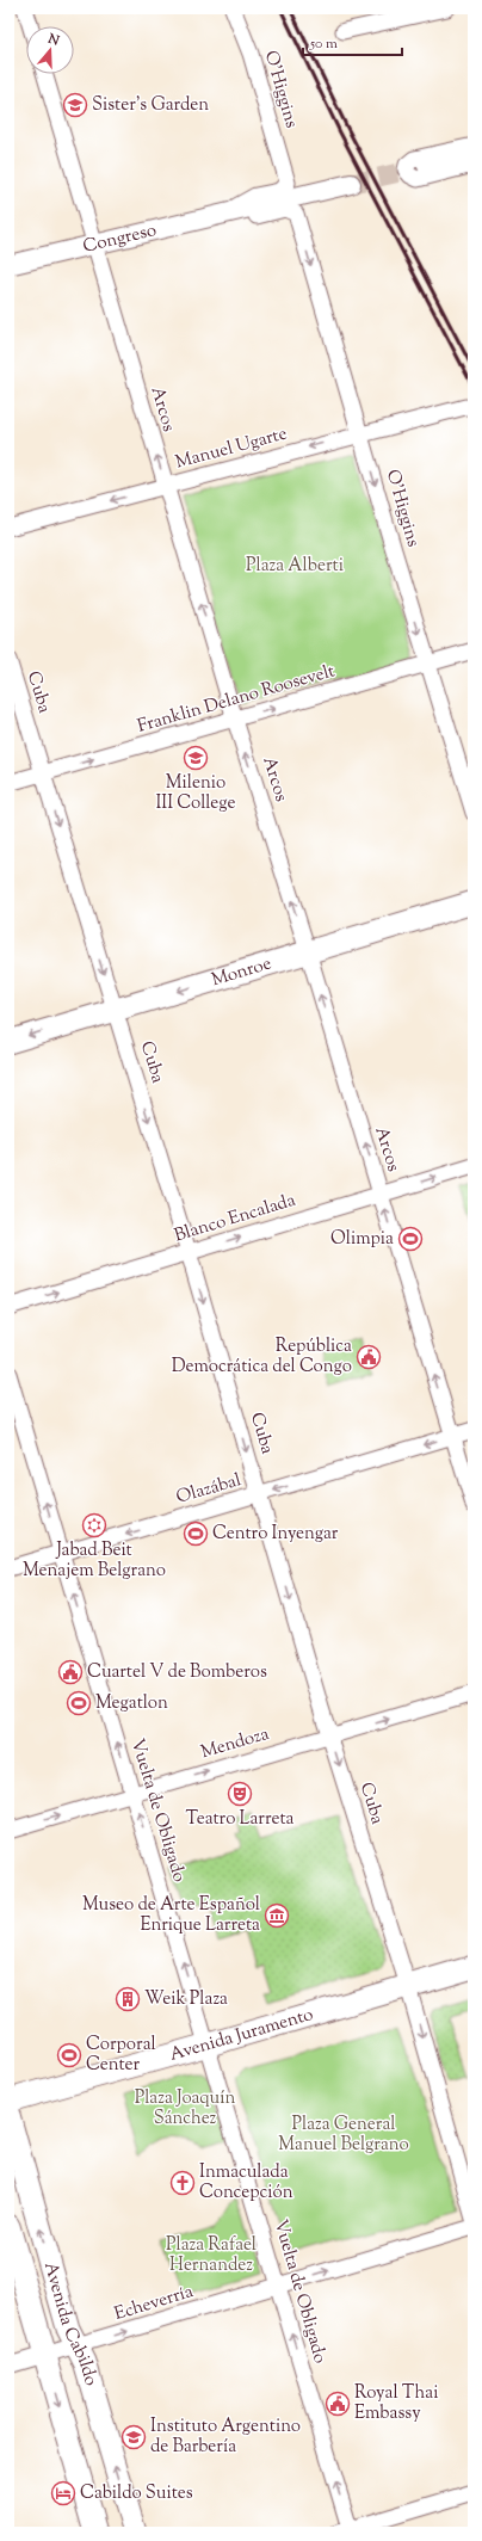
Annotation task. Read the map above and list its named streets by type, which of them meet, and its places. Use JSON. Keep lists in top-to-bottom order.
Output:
{
  "streets": {
    "main road": ["Monroe", "Avenida Juramento", "Avenida Cabildo"],
    "street": [
      "O'Higgins",
      "Congreso",
      "Arcos",
      "Manuel Ugarte",
      "Cuba",
      "Franklin Delano Roosevelt",
      "Blanco Encalada",
      "Olazábal",
      "Mendoza",
      "Vuelta de Obligado",
      "Echeverría"
    ]
  },
  "crossings": [
    ["O'Higgins", "Congreso"],
    ["O'Higgins", "Manuel Ugarte"],
    ["O'Higgins", "Franklin Delano Roosevelt"],
    ["Congreso", "Arcos"],
    ["Arcos", "Manuel Ugarte"],
    ["Arcos", "Franklin Delano Roosevelt"],
    ["Arcos", "Monroe"],
    ["Arcos", "Blanco Encalada"],
    ["Arcos", "Olazábal"],
    ["Cuba", "Franklin Delano Roosevelt"],
    ["Cuba", "Monroe"],
    ["Cuba", "Blanco Encalada"],
    ["Cuba", "Olazábal"],
    ["Cuba", "Mendoza"],
    ["Cuba", "Avenida Juramento"],
    ["Olazábal", "Vuelta de Obligado"],
    ["Mendoza", "Vuelta de Obligado"],
    ["Vuelta de Obligado", "Avenida Juramento"],
    ["Vuelta de Obligado", "Echeverría"],
    ["Echeverría", "Avenida Cabildo"]
  ],
  "one_way": [
    "O'Higgins",
    "Arcos",
    "Manuel Ugarte",
    "Cuba",
    "Franklin Delano Roosevelt",
    "Monroe",
    "Blanco Encalada",
    "Olazábal",
    "Mendoza",
    "Vuelta de Obligado",
    "Echeverría"
  ],
  "parks": [
    "Plaza Alberti",
    "Plaza Joaquín Sánchez",
    "Plaza General Manuel Belgrano",
    "Plaza Rafael Hernandez"
  ],
  "places": {
    "school or university": ["Sister's Garden", "Milenio III College", "Instituto Argentino de Barbería"],
    "sports": [
      "Olimpia",
      "Centro Inyengar",
      "Megatlon",
      "Corporal Center"
    ],
    "public building": ["República Democrática del Congo", "Cuartel V de Bomberos", "Royal Thai Embassy"],
    "synagogue": ["Jabad Beit Menajem Belgrano"],
    "theatre": ["Teatro Larreta"],
    "museum": ["Museo de Arte Español Enrique Larreta"],
    "building": ["Weik Plaza"],
    "church": ["Inmaculada Concepción"],
    "hotel": ["Cabildo Suites"]
  },
  "scale_bar": "50 m",
  "north": "top"
}
